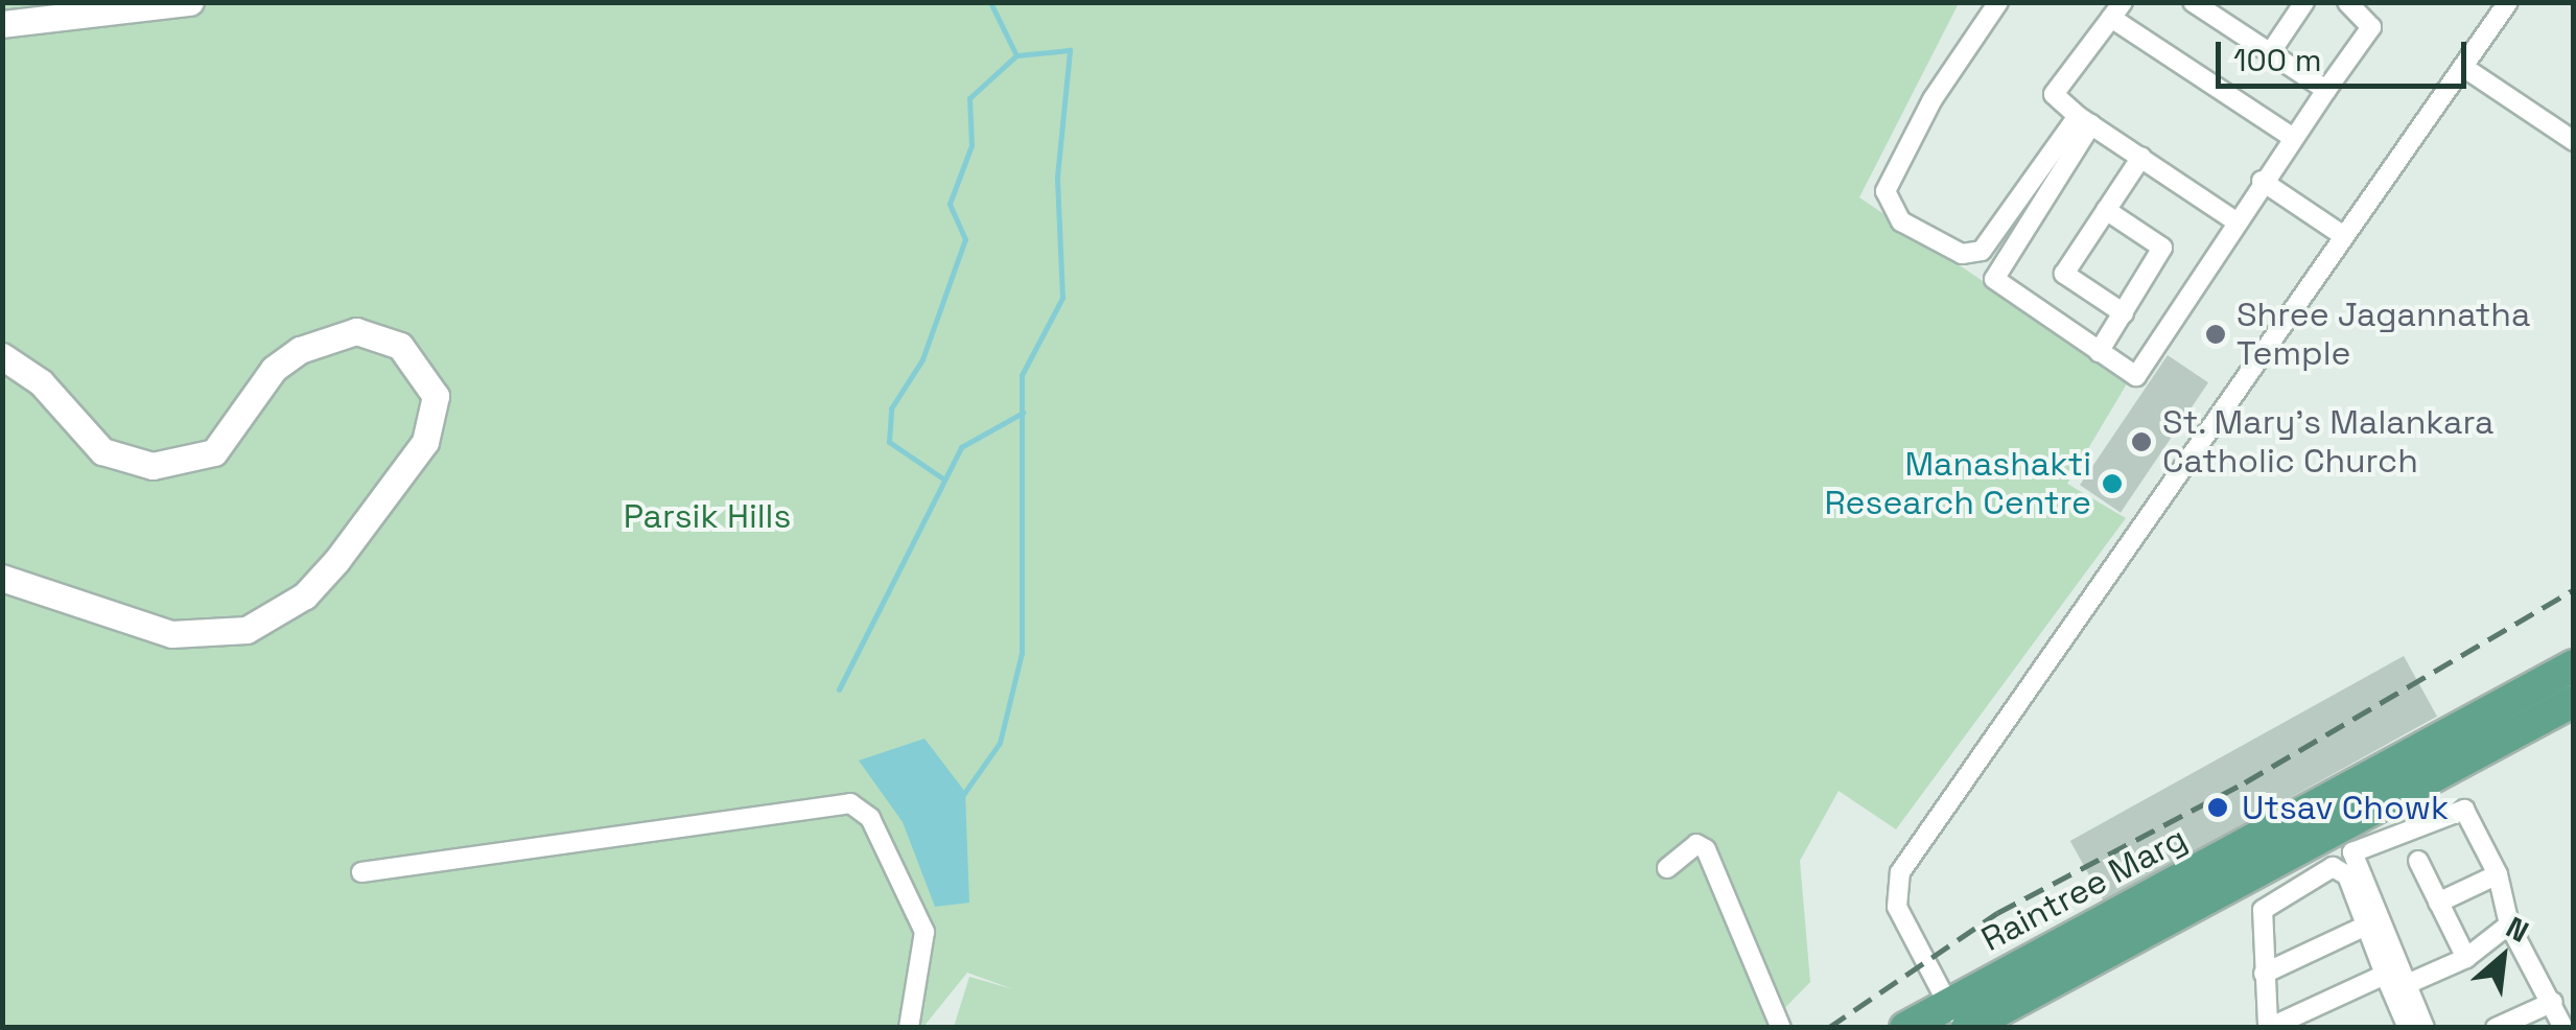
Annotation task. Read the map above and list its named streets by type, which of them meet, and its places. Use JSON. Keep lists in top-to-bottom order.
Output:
{
  "streets": {
    "main road": ["Raintree Marg"]
  },
  "parks": ["Parsik Hills"],
  "places": [
    "Shree Jagannatha Temple",
    "St. Mary's Malankara Catholic Church",
    "Manashakti Research Centre",
    "Utsav Chowk"
  ],
  "scale_bar": "100 m",
  "north": "top right"
}
